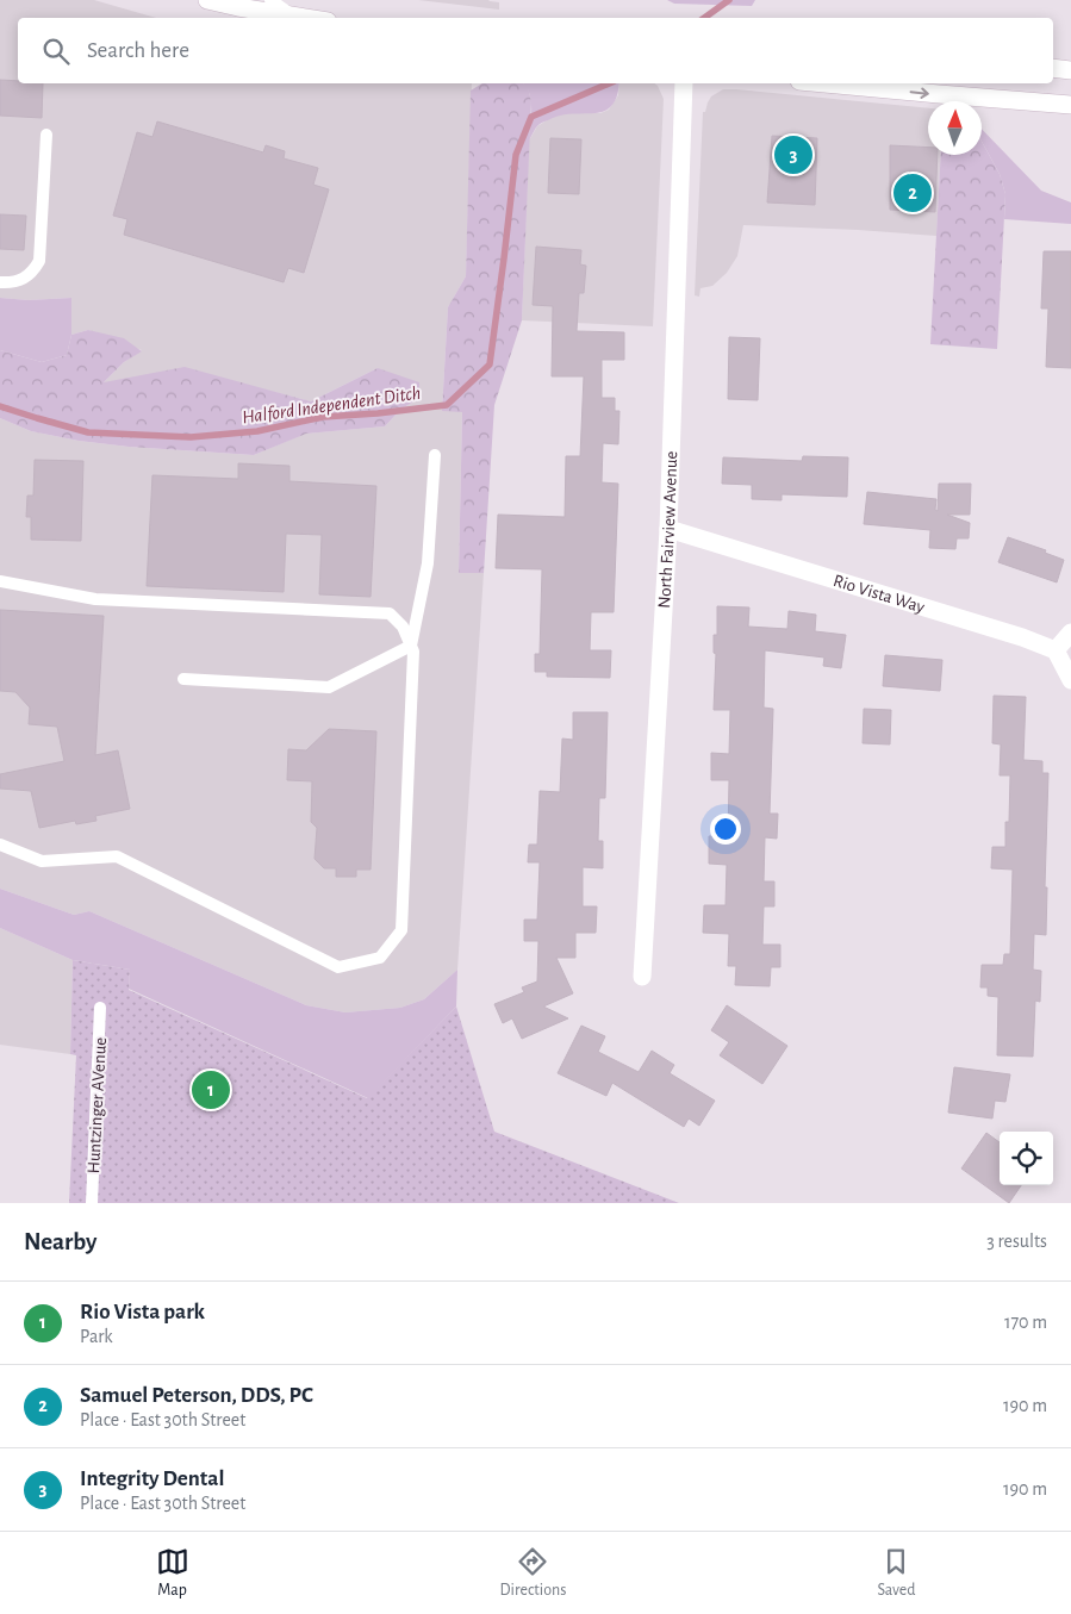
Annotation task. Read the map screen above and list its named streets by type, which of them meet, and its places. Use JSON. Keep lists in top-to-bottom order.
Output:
{
  "streets": {
    "street": ["North Fairview Avenue", "Rio Vista Way"],
    "lane": ["Huntzinger AVenue"]
  },
  "crossings": [
    ["North Fairview Avenue", "Rio Vista Way"]
  ],
  "water": ["Halford Independent Ditch"],
  "north": "top",
  "page": {
    "search": "Search here",
    "pins": ["3", "2", "1"],
    "heading": ["Nearby", "3 results"],
    "list": [
      {
        "mark": "1",
        "name": "Rio Vista park",
        "note": "Park",
        "value": "170 m"
      },
      {
        "mark": "2",
        "name": "Samuel Peterson, DDS, PC",
        "note": "Place · East 30th Street",
        "value": "190 m"
      },
      {
        "mark": "3",
        "name": "Integrity Dental",
        "note": "Place · East 30th Street",
        "value": "190 m"
      }
    ],
    "nav": ["Map", "Directions", "Saved"]
  }
}
